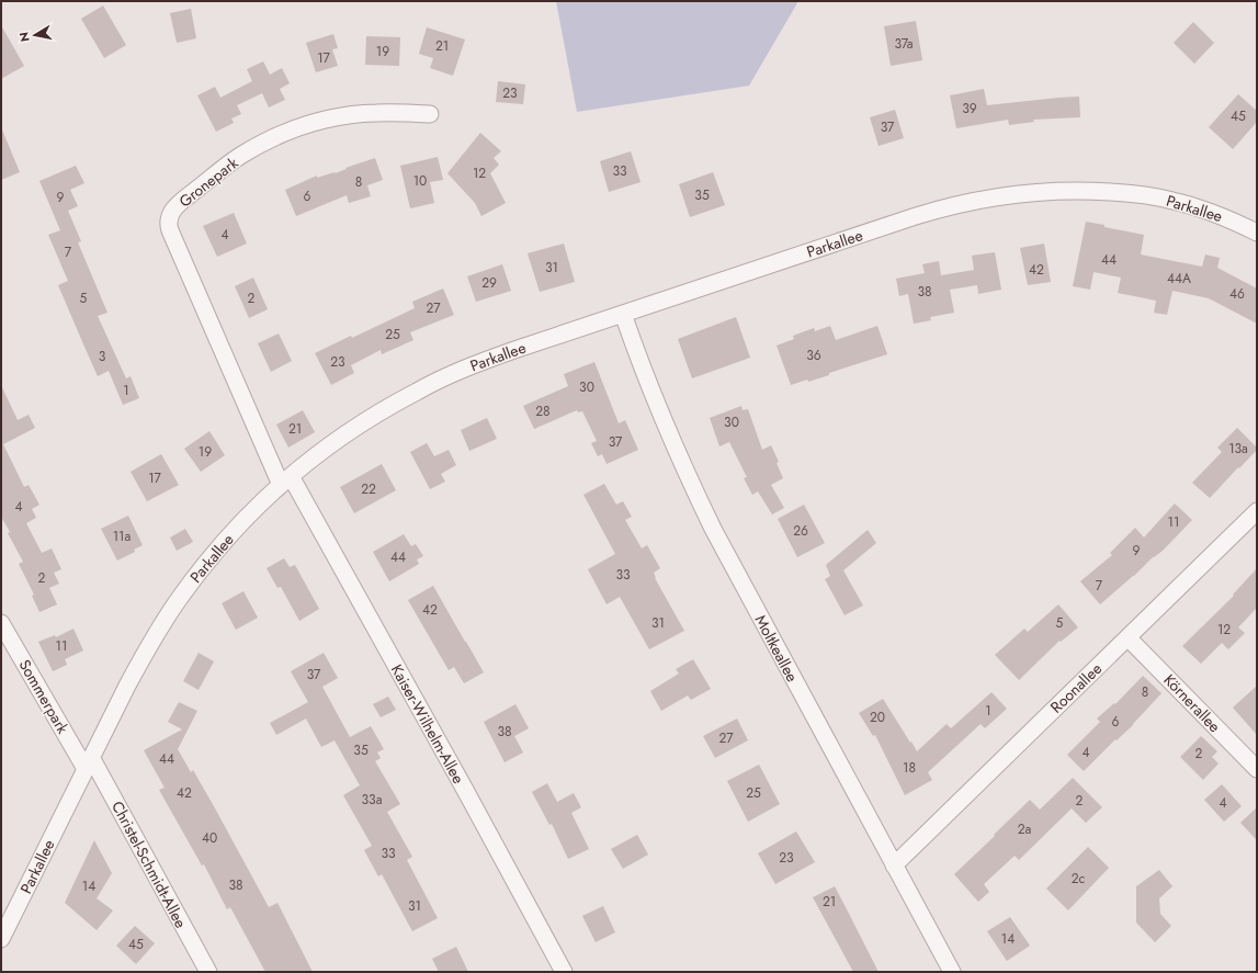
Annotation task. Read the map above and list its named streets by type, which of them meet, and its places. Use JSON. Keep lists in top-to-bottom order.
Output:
{
  "streets": {
    "street": [
      "Gronepark",
      "Parkallee",
      "Moltkeallee",
      "Roonallee",
      "Sommerpark",
      "Körnerallee",
      "Kaiser-Wilhelm-Allee",
      "Christel-Schmidt-Allee"
    ]
  },
  "crossings": [
    ["Gronepark", "Parkallee"],
    ["Gronepark", "Kaiser-Wilhelm-Allee"],
    ["Parkallee", "Moltkeallee"],
    ["Parkallee", "Sommerpark"],
    ["Parkallee", "Kaiser-Wilhelm-Allee"],
    ["Parkallee", "Christel-Schmidt-Allee"],
    ["Moltkeallee", "Roonallee"],
    ["Roonallee", "Körnerallee"],
    ["Sommerpark", "Christel-Schmidt-Allee"]
  ],
  "house_numbers": [
    "37a",
    "21",
    "19",
    "17",
    "23",
    "39",
    "45",
    "37",
    "33",
    "12",
    "10",
    "8",
    "35",
    "6",
    "9",
    "4",
    "7",
    "44",
    "31",
    "42",
    "44A",
    "29",
    "38",
    "46",
    "5",
    "2",
    "27",
    "25",
    "36",
    "3",
    "23",
    "30",
    "1",
    "28",
    "30",
    "21",
    "37",
    "13a",
    "19",
    "17",
    "22",
    "4",
    "11",
    "26",
    "11a",
    "9",
    "44",
    "33",
    "2",
    "7",
    "42",
    "31",
    "5",
    "12",
    "11",
    "37",
    "8",
    "1",
    "20",
    "6",
    "38",
    "27",
    "35",
    "4",
    "2",
    "44",
    "18",
    "42",
    "25",
    "33a",
    "2",
    "4",
    "2a",
    "40",
    "33",
    "23",
    "2c",
    "38",
    "14",
    "21",
    "31",
    "14",
    "45"
  ],
  "north": "left"
}
